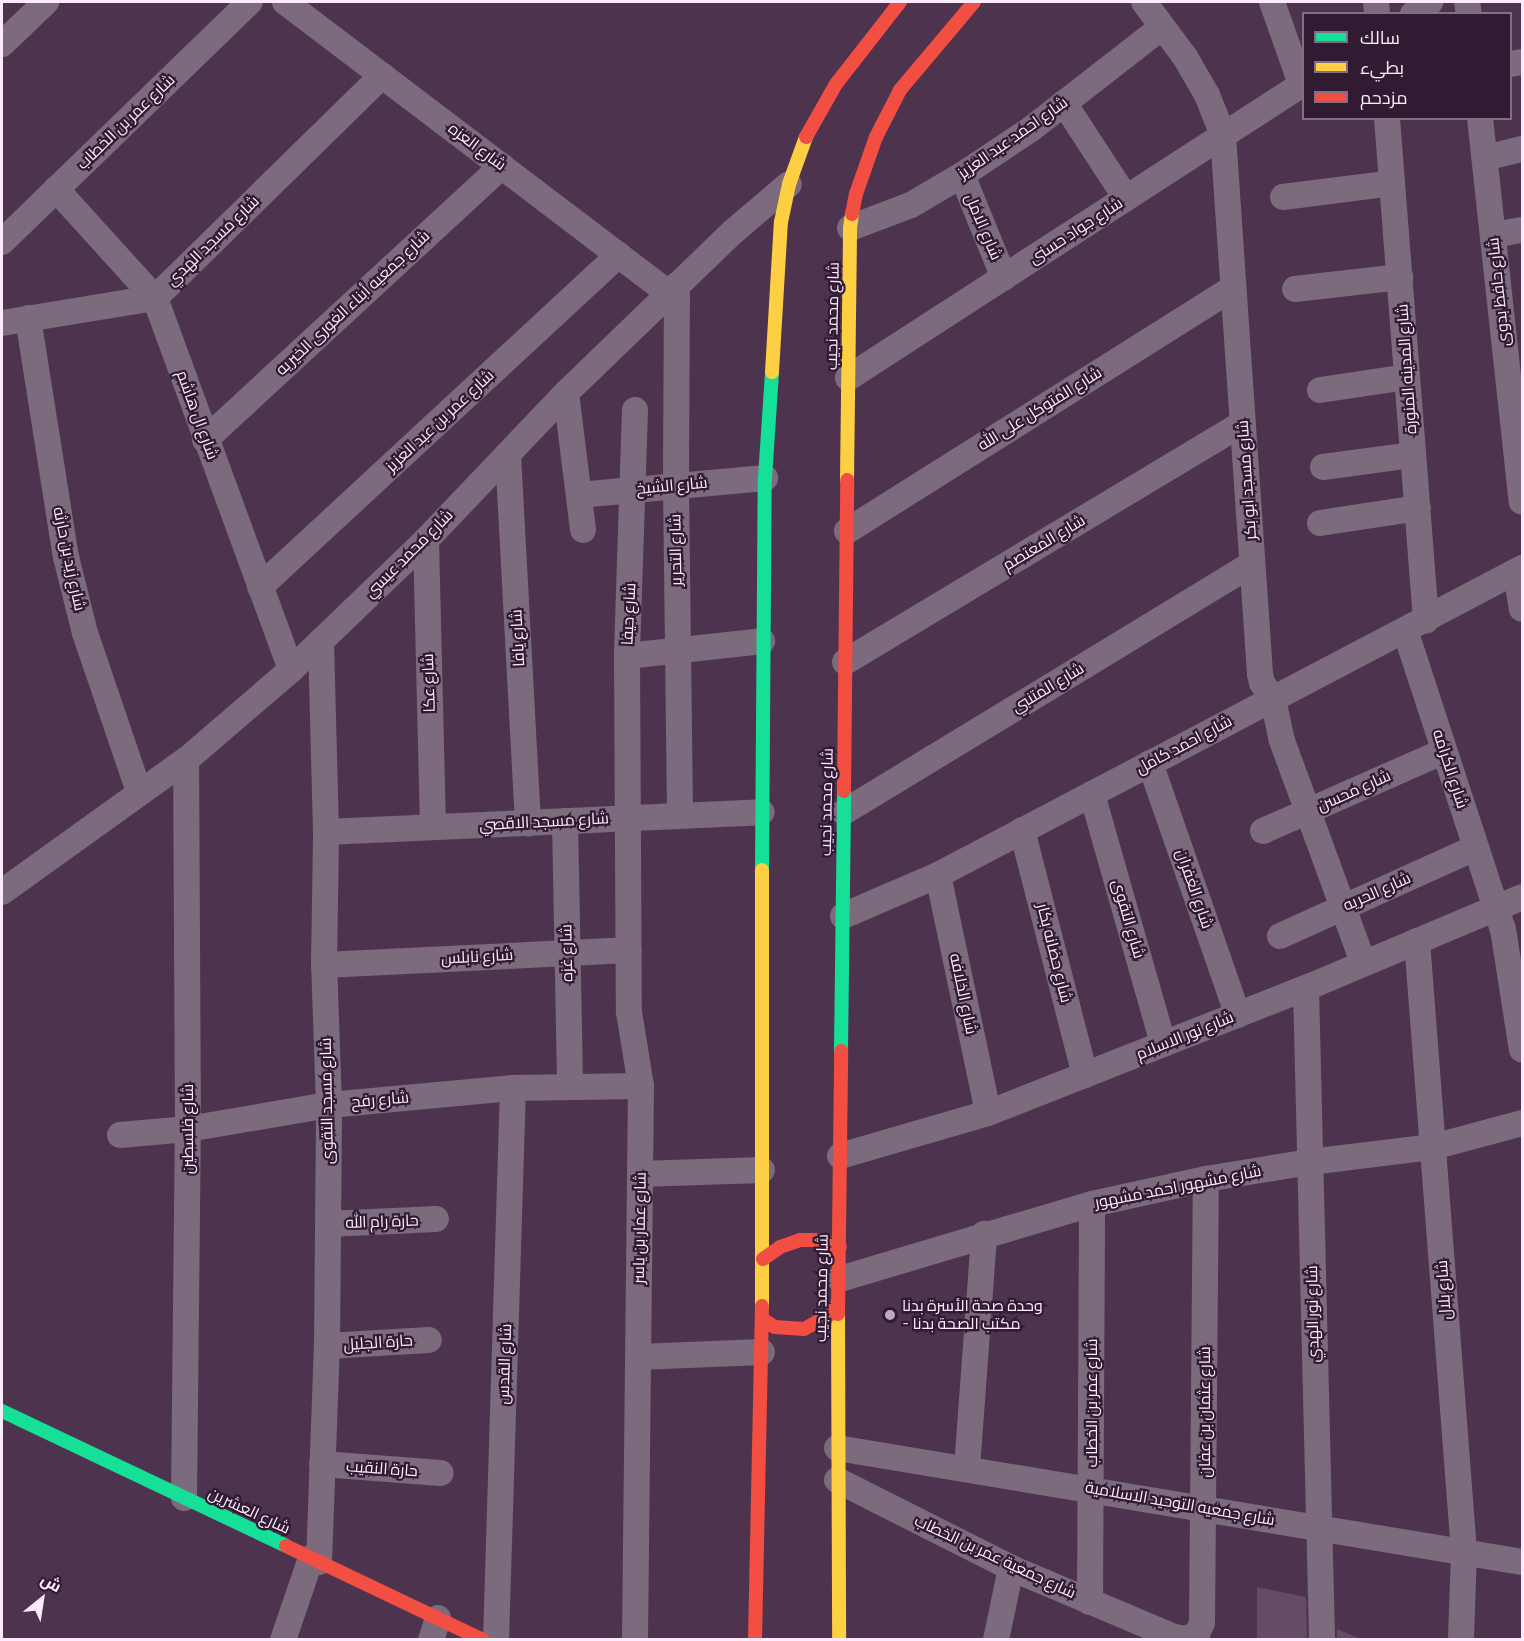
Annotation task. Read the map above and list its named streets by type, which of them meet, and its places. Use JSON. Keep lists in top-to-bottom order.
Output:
{
  "streets": {
    "main road": ["شارع محمد نجيب", "شارع العشرين"],
    "street": [
      "شارع عمر بن الخطاب",
      "شارع احمد عبد العزيز",
      "شارع العزه",
      "شارع الامل",
      "شارع جواد حسنى",
      "شارع مسجد الهدي",
      "شارع حافظ بدوى",
      "شارع جمعيه أبناء الغورى الخيريه",
      "شارع المدينه المنورة",
      "شارع المتوكل على الله",
      "شارع ال هاشم",
      "شارع عمر بن عبد العزيز",
      "شارع مسجد ابو بكر",
      "شارع الشيخ",
      "شارع المعتصم",
      "شارع التحرير",
      "شارع محمد عيسي",
      "شارع زيد بن حارثه",
      "شارع حيفا",
      "شارع يافا",
      "شارع عكا",
      "شارع المتنبي",
      "شارع احمد كامل",
      "شارع الكرامه",
      "شارع محسن",
      "شارع مسجد الاقصي",
      "شارع الغفران",
      "شارع الحريه",
      "شارع التقوى",
      "شارع غزه",
      "شارع حضانه بكار",
      "شارع نابلس",
      "شارع الخلافه",
      "شارع نور الاسلام",
      "شارع رفح",
      "شارع مسجد التقوى",
      "شارع فلسطين",
      "شارع مشهور احمد مشهور",
      "حارة رام الله",
      "شارع عمار بن ياسر",
      "شارع بلال",
      "شارع نور الهدي",
      "حارة الجليل",
      "شارع القدس",
      "شارع عثمان بن عفان",
      "حارة النقيب",
      "شارع جمعيه التوحيد الاسلامية",
      "شارع جمعية عمر بن الخطاب"
    ]
  },
  "crossings": [
    ["شارع عمر بن الخطاب", "شارع ال هاشم"],
    ["شارع عمر بن الخطاب", "شارع مشهور احمد مشهور"],
    ["شارع عمر بن الخطاب", "شارع جمعيه التوحيد الاسلامية"],
    ["شارع عمر بن الخطاب", "شارع جمعية عمر بن الخطاب"],
    ["شارع احمد عبد العزيز", "شارع الامل"],
    ["شارع احمد عبد العزيز", "شارع محمد نجيب"],
    ["شارع احمد عبد العزيز", "شارع مسجد ابو بكر"],
    ["شارع العزه", "شارع مسجد الهدي"],
    ["شارع العزه", "شارع جمعيه أبناء الغورى الخيريه"],
    ["شارع العزه", "شارع عمر بن عبد العزيز"],
    ["شارع العزه", "شارع التحرير"],
    ["شارع العزه", "شارع محمد عيسي"],
    ["شارع الامل", "شارع جواد حسنى"],
    ["شارع جواد حسنى", "شارع محمد نجيب"],
    ["شارع جواد حسنى", "شارع مسجد ابو بكر"],
    ["شارع مسجد الهدي", "شارع ال هاشم"],
    ["شارع مسجد الهدي", "شارع زيد بن حارثه"],
    ["شارع جمعيه أبناء الغورى الخيريه", "شارع ال هاشم"],
    ["شارع محمد نجيب", "شارع المتوكل على الله"],
    ["شارع محمد نجيب", "شارع المعتصم"],
    ["شارع محمد نجيب", "شارع المتنبي"],
    ["شارع محمد نجيب", "شارع احمد كامل"],
    ["شارع محمد نجيب", "شارع نور الاسلام"],
    ["شارع محمد نجيب", "شارع مشهور احمد مشهور"],
    ["شارع محمد نجيب", "شارع جمعيه التوحيد الاسلامية"],
    ["شارع محمد نجيب", "شارع جمعية عمر بن الخطاب"],
    ["شارع المدينه المنورة", "شارع احمد كامل"],
    ["شارع المدينه المنورة", "شارع الكرامه"],
    ["شارع المتوكل على الله", "شارع مسجد ابو بكر"],
    ["شارع ال هاشم", "شارع عمر بن عبد العزيز"],
    ["شارع ال هاشم", "شارع محمد عيسي"],
    ["شارع مسجد ابو بكر", "شارع المعتصم"],
    ["شارع مسجد ابو بكر", "شارع المتنبي"],
    ["شارع مسجد ابو بكر", "شارع احمد كامل"],
    ["شارع مسجد ابو بكر", "شارع محسن"],
    ["شارع مسجد ابو بكر", "شارع الحريه"],
    ["شارع مسجد ابو بكر", "شارع نور الاسلام"],
    ["شارع الشيخ", "شارع التحرير"],
    ["شارع الشيخ", "شارع حيفا"],
    ["شارع التحرير", "شارع محمد عيسي"],
    ["شارع التحرير", "شارع مسجد الاقصي"],
    ["شارع محمد عيسي", "شارع زيد بن حارثه"],
    ["شارع محمد عيسي", "شارع يافا"],
    ["شارع محمد عيسي", "شارع عكا"],
    ["شارع محمد عيسي", "شارع مسجد التقوى"],
    ["شارع محمد عيسي", "شارع فلسطين"],
    ["شارع حيفا", "شارع مسجد الاقصي"],
    ["شارع حيفا", "شارع عمار بن ياسر"],
    ["شارع يافا", "شارع مسجد الاقصي"],
    ["شارع عكا", "شارع مسجد الاقصي"],
    ["شارع احمد كامل", "شارع الكرامه"],
    ["شارع احمد كامل", "شارع الغفران"],
    ["شارع احمد كامل", "شارع التقوى"],
    ["شارع احمد كامل", "شارع حضانه بكار"],
    ["شارع احمد كامل", "شارع الخلافه"],
    ["شارع الكرامه", "شارع محسن"],
    ["شارع الكرامه", "شارع الحريه"],
    ["شارع الكرامه", "شارع نور الاسلام"],
    ["شارع مسجد الاقصي", "شارع غزه"],
    ["شارع مسجد الاقصي", "شارع مسجد التقوى"],
    ["شارع مسجد الاقصي", "شارع عمار بن ياسر"],
    ["شارع الغفران", "شارع نور الاسلام"],
    ["شارع التقوى", "شارع نور الاسلام"],
    ["شارع غزه", "شارع نابلس"],
    ["شارع غزه", "شارع رفح"],
    ["شارع حضانه بكار", "شارع نور الاسلام"],
    ["شارع نابلس", "شارع مسجد التقوى"],
    ["شارع نابلس", "شارع عمار بن ياسر"],
    ["شارع الخلافه", "شارع نور الاسلام"],
    ["شارع نور الاسلام", "شارع بلال"],
    ["شارع نور الاسلام", "شارع نور الهدي"],
    ["شارع رفح", "شارع مسجد التقوى"],
    ["شارع رفح", "شارع فلسطين"],
    ["شارع رفح", "شارع عمار بن ياسر"],
    ["شارع رفح", "شارع القدس"],
    ["شارع مسجد التقوى", "حارة رام الله"],
    ["شارع مسجد التقوى", "حارة الجليل"],
    ["شارع مسجد التقوى", "حارة النقيب"],
    ["شارع مسجد التقوى", "شارع العشرين"],
    ["شارع فلسطين", "شارع العشرين"],
    ["شارع مشهور احمد مشهور", "شارع بلال"],
    ["شارع مشهور احمد مشهور", "شارع نور الهدي"],
    ["شارع مشهور احمد مشهور", "شارع عثمان بن عفان"],
    ["شارع بلال", "شارع جمعيه التوحيد الاسلامية"],
    ["شارع نور الهدي", "شارع جمعيه التوحيد الاسلامية"],
    ["شارع عثمان بن عفان", "شارع جمعيه التوحيد الاسلامية"],
    ["شارع عثمان بن عفان", "شارع جمعية عمر بن الخطاب"]
  ],
  "places": ["وحدة صحة الأسرة بدنا - مكتب الصحة بدنا"],
  "legend": ["سالك", "بطيء", "مزدحم"],
  "north": "top right"
}
